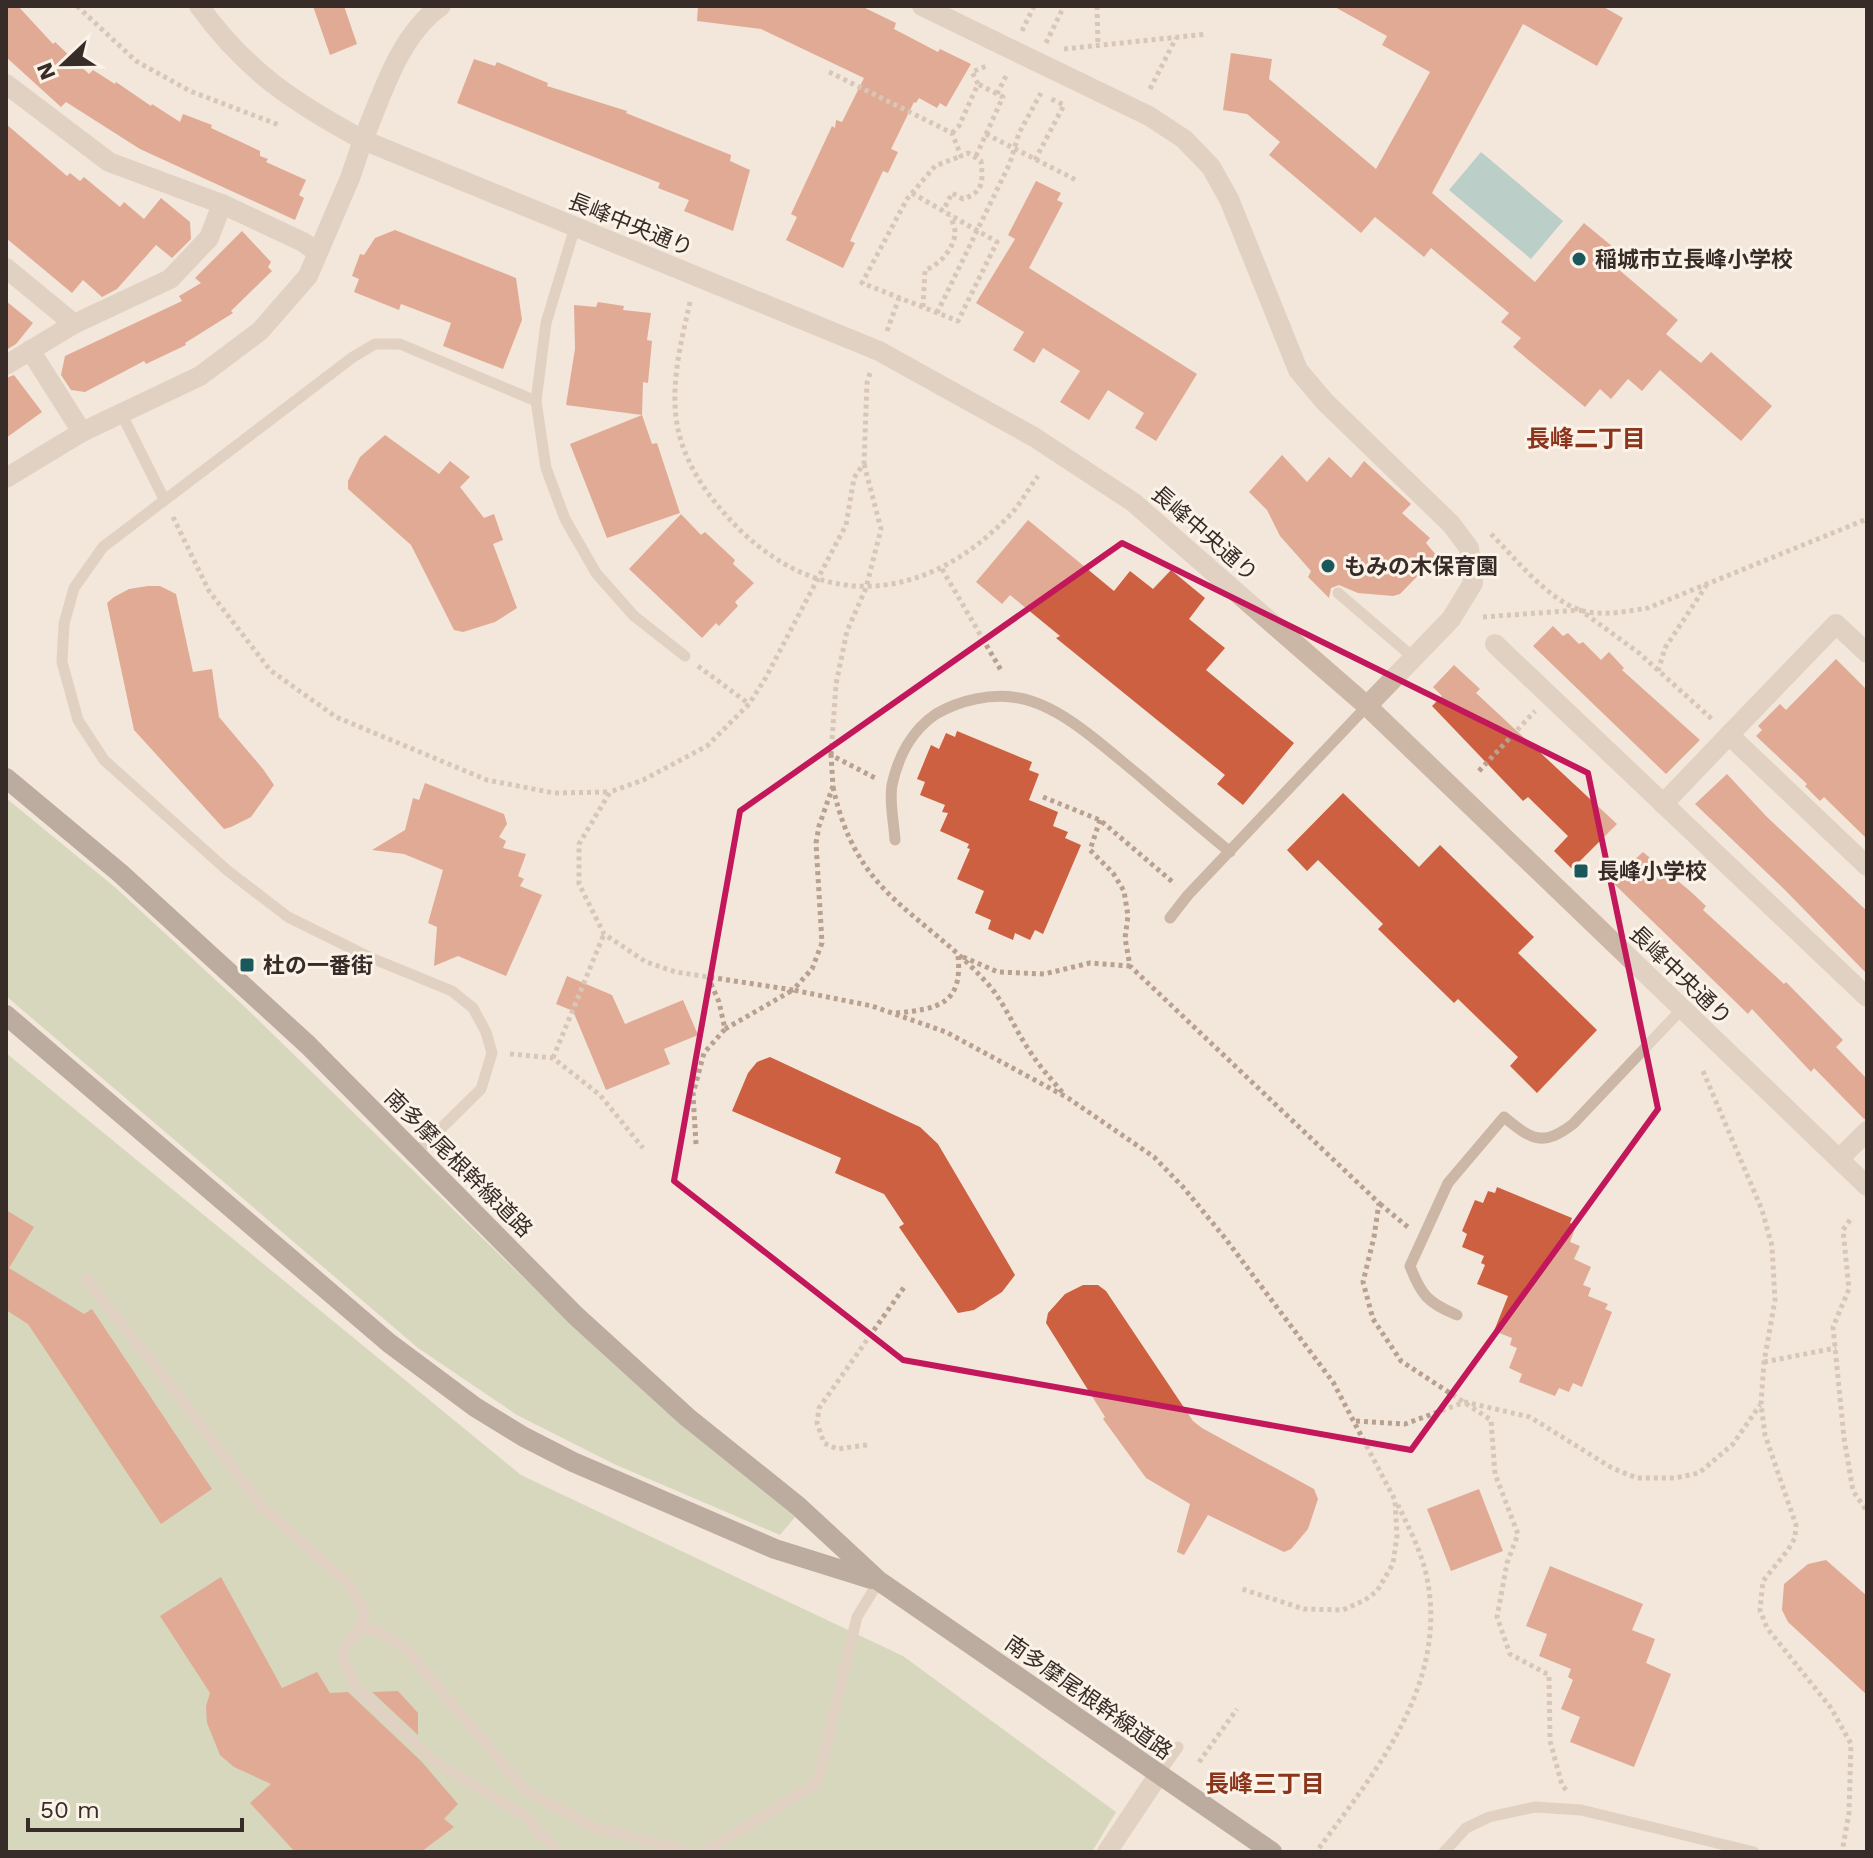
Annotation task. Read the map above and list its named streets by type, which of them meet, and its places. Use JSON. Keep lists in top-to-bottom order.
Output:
{
  "streets": {
    "main road": ["南多摩尾根幹線道路"],
    "street": ["長峰中央通り"]
  },
  "districts": ["長峰二丁目", "長峰三丁目"],
  "places": {
    "other": ["稲城市立長峰小学校", "もみの木保育園"],
    "transit": ["長峰小学校", "杜の一番街"]
  },
  "scale_bar": "50 m",
  "north": "left"
}
